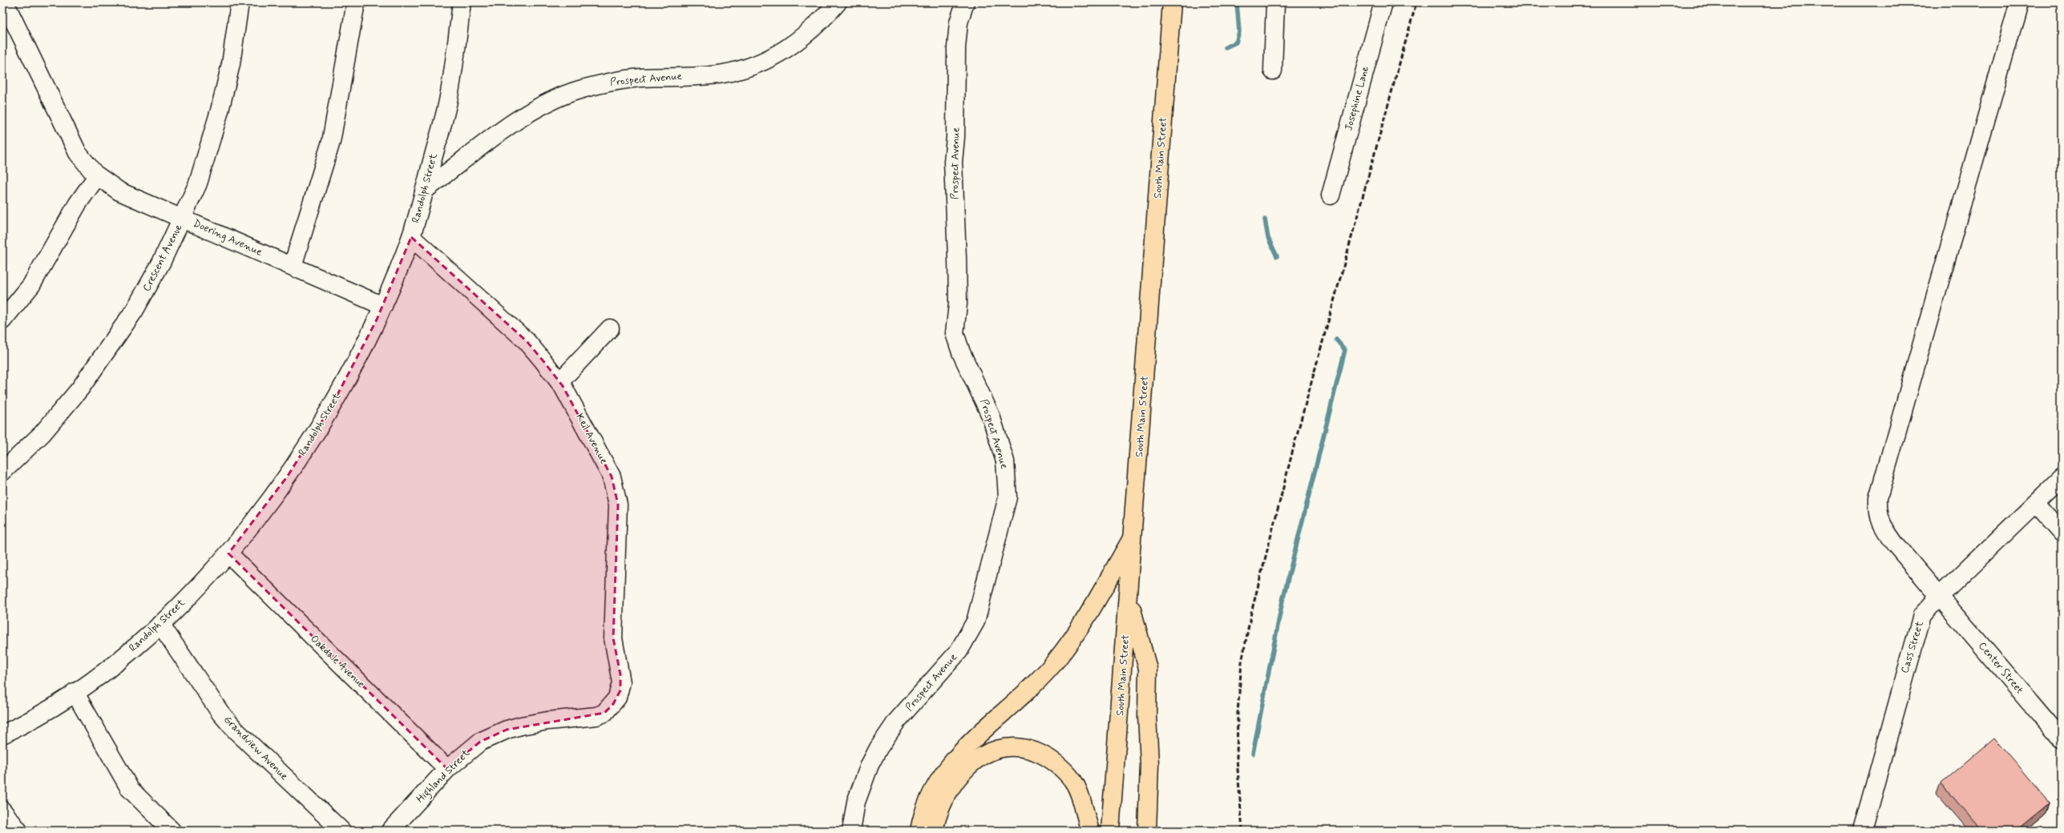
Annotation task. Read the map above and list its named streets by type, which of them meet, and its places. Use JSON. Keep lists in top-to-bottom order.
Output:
{
  "streets": {
    "main road": ["South Main Street"],
    "street": [
      "Prospect Avenue",
      "Josephine Lane",
      "Randolph Street",
      "Doering Avenue",
      "Crescent Avenue",
      "Keil Avenue",
      "Cass Street",
      "Oakdale Avenue",
      "Center Street",
      "Grandview Avenue",
      "Highland Street"
    ]
  },
  "crossings": [
    ["Prospect Avenue", "Randolph Street"],
    ["Randolph Street", "Doering Avenue"],
    ["Randolph Street", "Keil Avenue"],
    ["Randolph Street", "Oakdale Avenue"],
    ["Randolph Street", "Grandview Avenue"],
    ["Doering Avenue", "Crescent Avenue"],
    ["Keil Avenue", "Highland Street"],
    ["Cass Street", "Center Street"],
    ["Oakdale Avenue", "Highland Street"]
  ]
}
